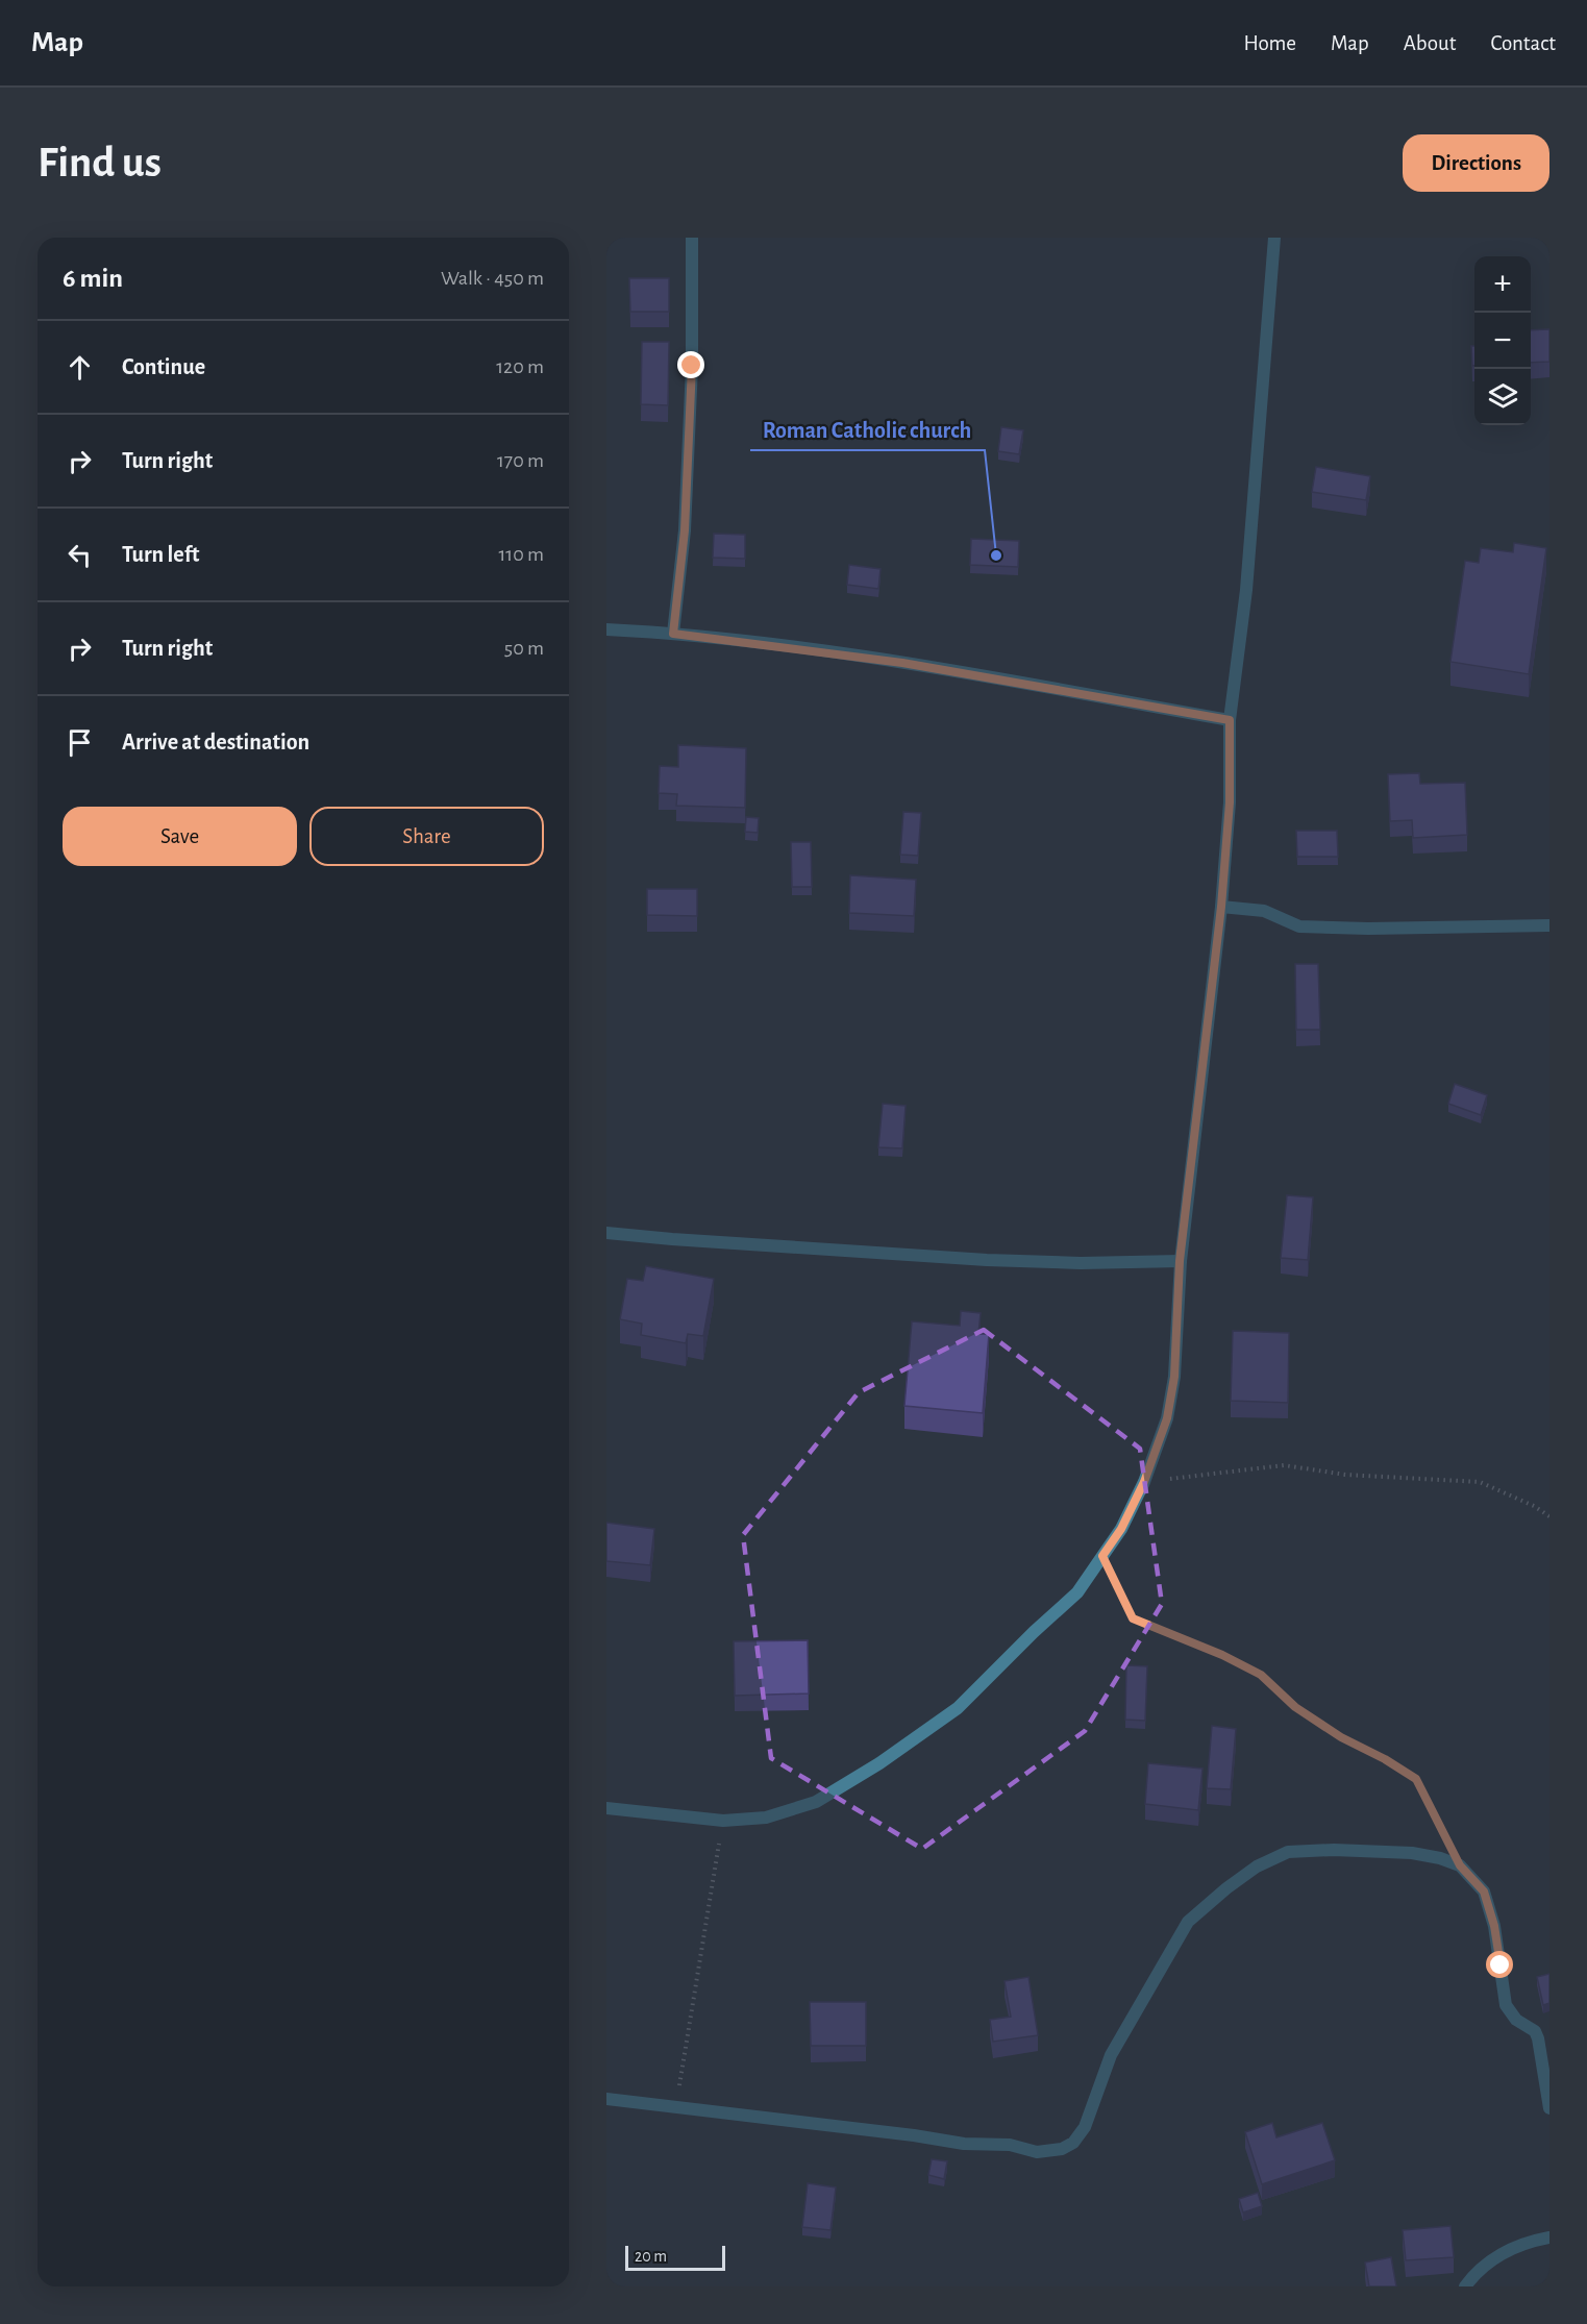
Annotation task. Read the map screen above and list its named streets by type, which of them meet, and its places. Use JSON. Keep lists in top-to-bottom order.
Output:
{
  "places": ["Roman Catholic church"],
  "scale_bar": "20 m",
  "page": {
    "header": "Map",
    "nav": [
      "Home",
      "Map",
      "About",
      "Contact"
    ],
    "buttons": [
      "Directions",
      ["Save", "Share"]
    ],
    "title": "Find us",
    "heading": ["6 min", "Walk · 450 m"],
    "map_buttons": ["+", "−"],
    "list": [
      ["Continue", "120 m"],
      ["Turn right", "170 m"],
      ["Turn left", "110 m"],
      ["Turn right", "50 m"],
      "Arrive at destination"
    ],
    "scale": "20 m"
  }
}
